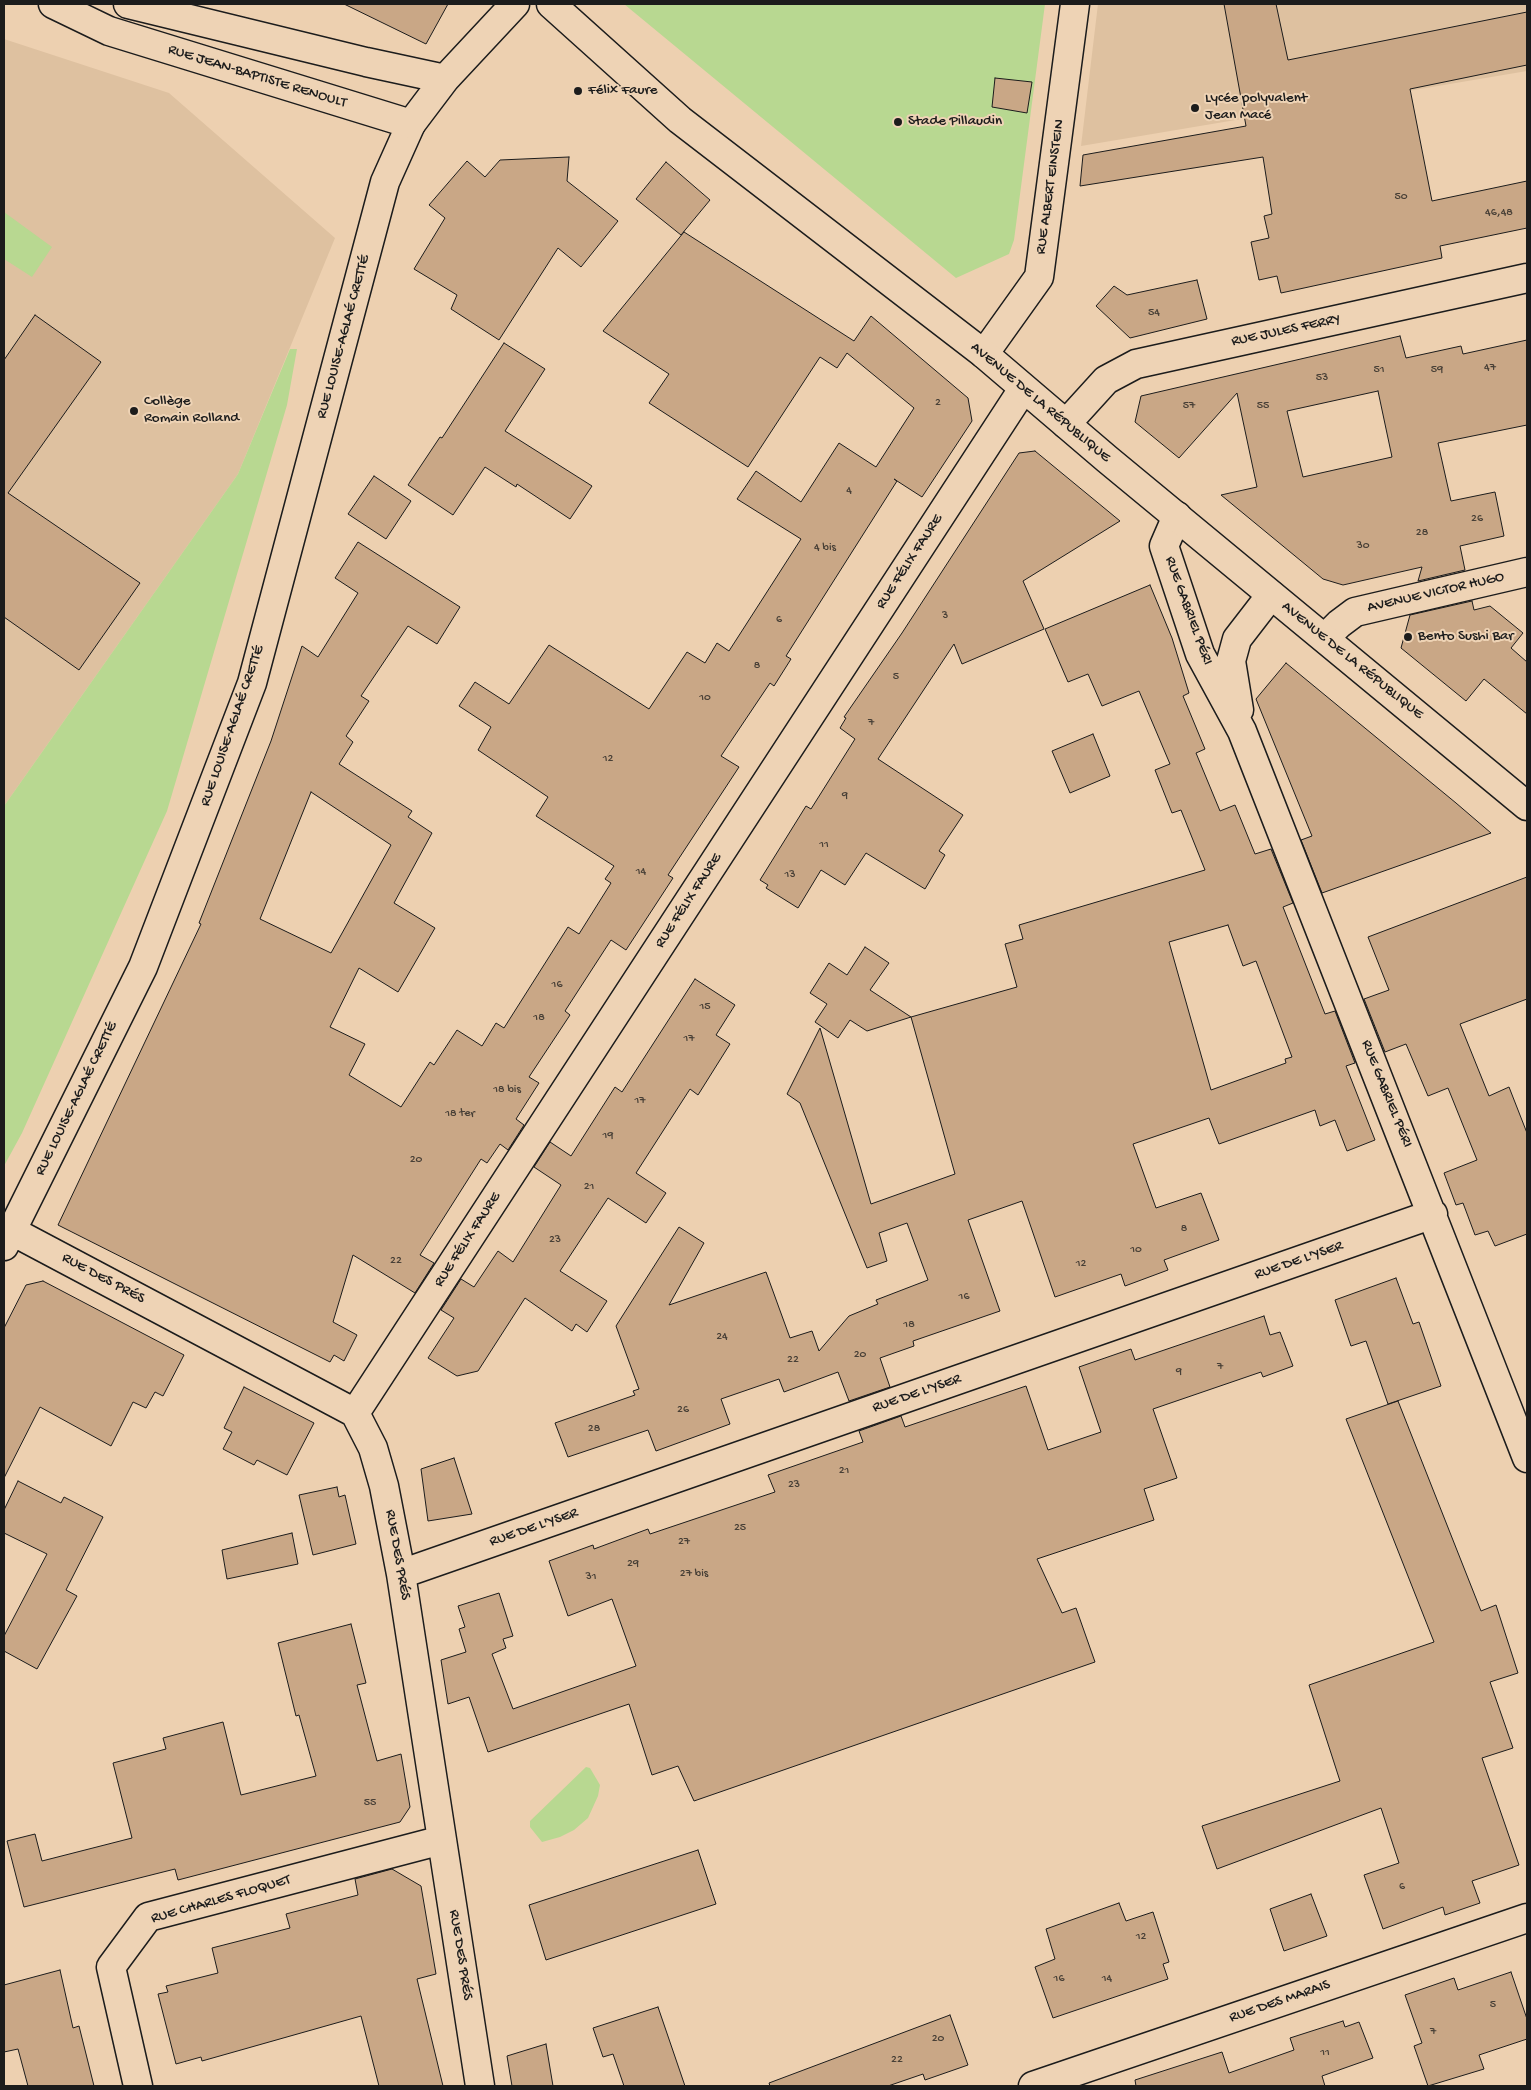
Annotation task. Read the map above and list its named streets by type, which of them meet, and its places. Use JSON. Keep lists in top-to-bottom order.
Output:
{
  "streets": {
    "street": [
      "RUE JEAN-BAPTISTE RENOULT",
      "RUE ALBERT EINSTEIN",
      "RUE JULES FERRY",
      "RUE LOUISE-AGLAÉ CRETTÉ",
      "AVENUE DE LA RÉPUBLIQUE",
      "RUE FÉLIX FAURE",
      "AVENUE VICTOR HUGO",
      "RUE GABRIEL PÉRI",
      "RUE DE L'YSER",
      "RUE DES PRÉS",
      "RUE CHARLES FLOQUET",
      "RUE DES MARAIS"
    ]
  },
  "crossings": [
    ["RUE JEAN-BAPTISTE RENOULT", "RUE LOUISE-AGLAÉ CRETTÉ"],
    ["RUE ALBERT EINSTEIN", "AVENUE DE LA RÉPUBLIQUE"],
    ["RUE JULES FERRY", "AVENUE DE LA RÉPUBLIQUE"],
    ["RUE LOUISE-AGLAÉ CRETTÉ", "RUE DES PRÉS"],
    ["AVENUE DE LA RÉPUBLIQUE", "RUE FÉLIX FAURE"],
    ["AVENUE DE LA RÉPUBLIQUE", "AVENUE VICTOR HUGO"],
    ["AVENUE DE LA RÉPUBLIQUE", "RUE GABRIEL PÉRI"],
    ["RUE FÉLIX FAURE", "RUE DES PRÉS"],
    ["RUE GABRIEL PÉRI", "RUE DE L'YSER"],
    ["RUE DE L'YSER", "RUE DES PRÉS"],
    ["RUE DES PRÉS", "RUE CHARLES FLOQUET"]
  ],
  "places": [
    "Félix Faure",
    "Lycée polyvalent Jean Macé",
    "Stade Pillaudin",
    "Collège Romain Rolland",
    "Bento Sushi Bar"
  ],
  "house_numbers": [
    "50",
    "46,48",
    "54",
    "47",
    "51",
    "59",
    "53",
    "2",
    "57",
    "55",
    "4",
    "26",
    "28",
    "30",
    "4 bis",
    "3",
    "6",
    "8",
    "5",
    "10",
    "7",
    "12",
    "9",
    "11",
    "14",
    "13",
    "16",
    "15",
    "18",
    "17",
    "18 bis",
    "17",
    "18 ter",
    "19",
    "20",
    "21",
    "8",
    "23",
    "10",
    "22",
    "12",
    "16",
    "18",
    "24",
    "20",
    "22",
    "7",
    "9",
    "26",
    "28",
    "21",
    "23",
    "25",
    "27",
    "29",
    "27 bis",
    "31",
    "55",
    "6",
    "12",
    "16",
    "14",
    "5",
    "7",
    "20",
    "11",
    "22"
  ]
}
